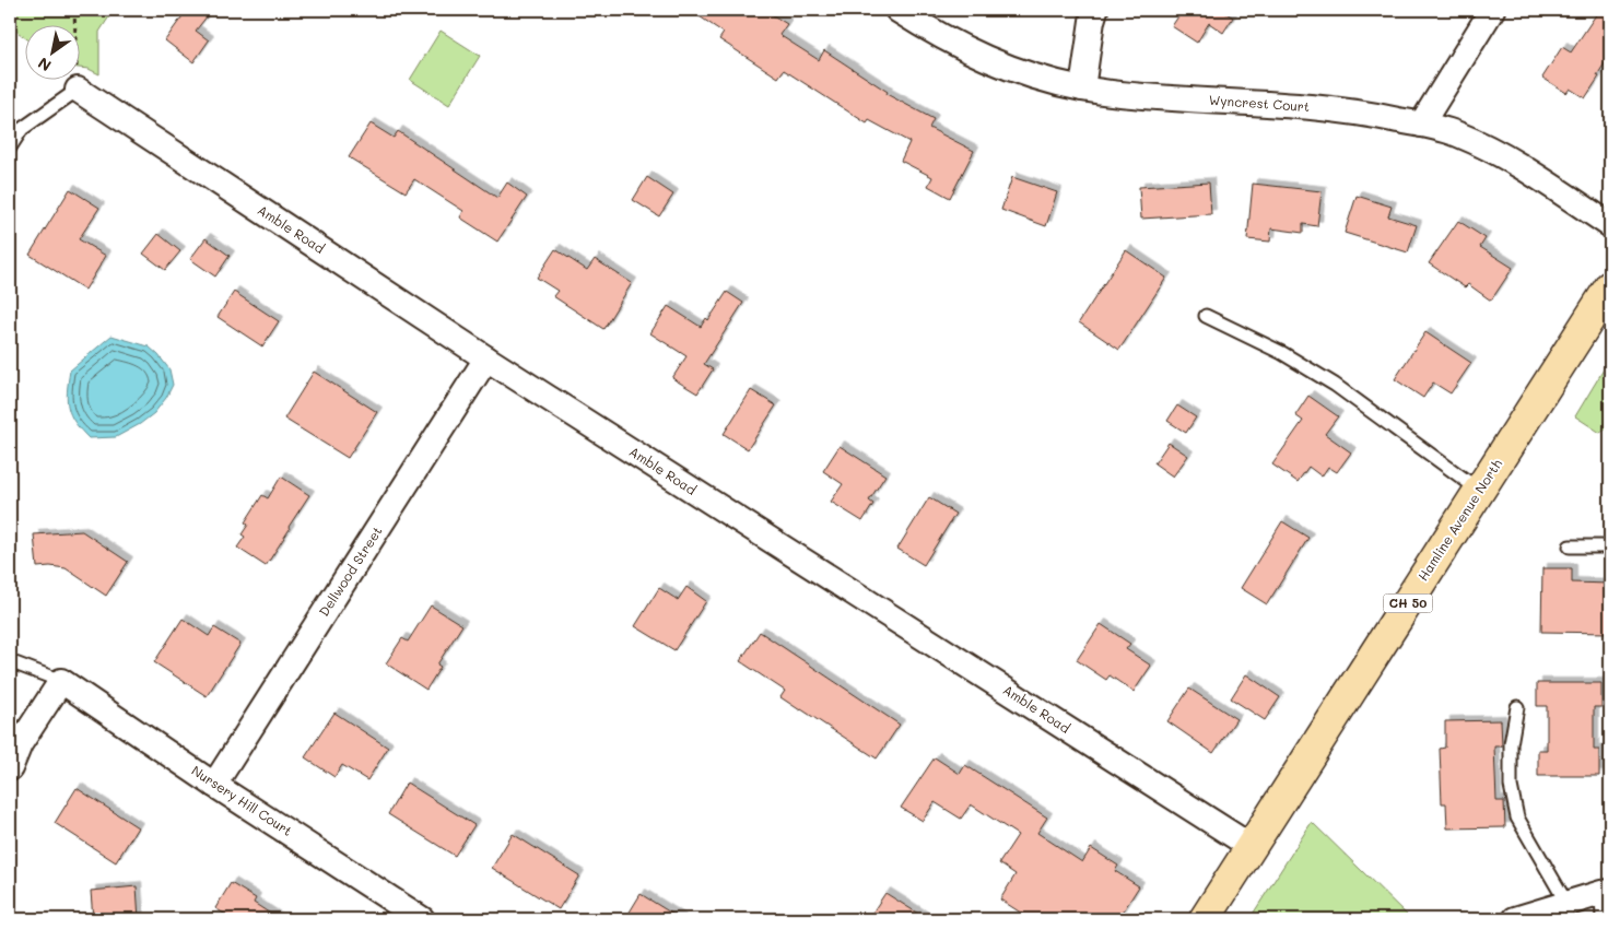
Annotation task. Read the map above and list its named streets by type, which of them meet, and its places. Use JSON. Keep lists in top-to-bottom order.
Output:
{
  "streets": {
    "main road": ["Hamline Avenue North", "CH 50"],
    "street": [
      "Wyncrest Court",
      "Amble Road",
      "Dellwood Street",
      "Nursery Hill Court"
    ]
  },
  "crossings": [
    ["Amble Road", "Hamline Avenue North"],
    ["Amble Road", "Dellwood Street"],
    ["Dellwood Street", "Nursery Hill Court"]
  ],
  "north": "bottom left"
}
